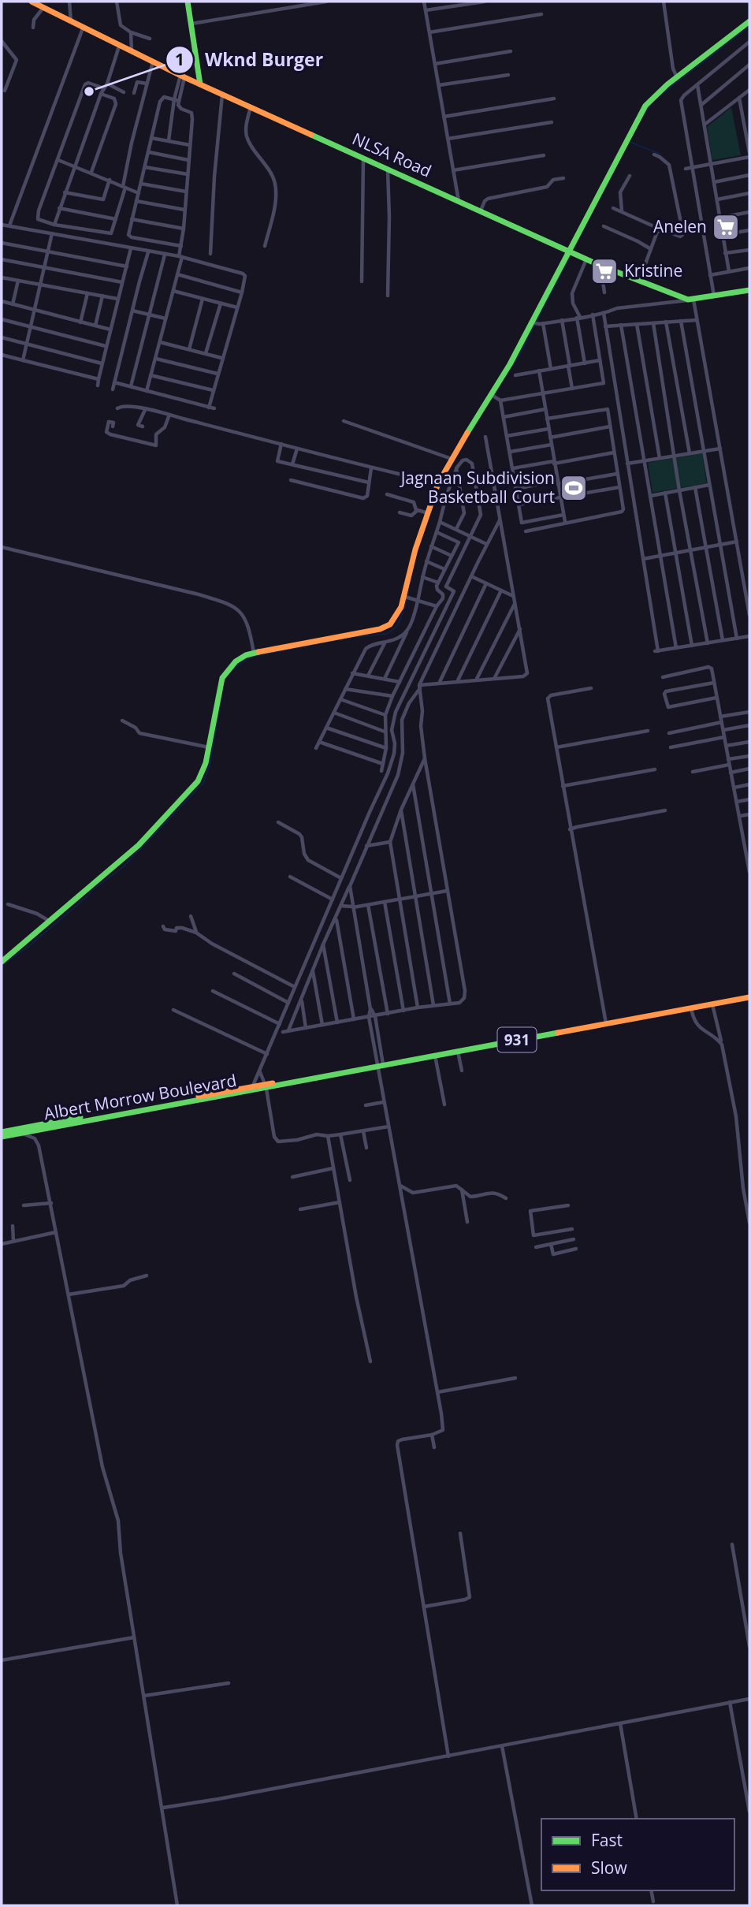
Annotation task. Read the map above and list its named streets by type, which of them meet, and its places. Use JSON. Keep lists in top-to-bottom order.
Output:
{
  "streets": {
    "main road": ["NLSA Road", "931", "Albert Morrow Boulevard"]
  },
  "places": {
    "other": ["Wknd Burger"],
    "supermarket": ["Anelen", "Kristine"],
    "sports": ["Jagnaan Subdivision Basketball Court"]
  },
  "legend": ["Fast", "Slow"]
}
